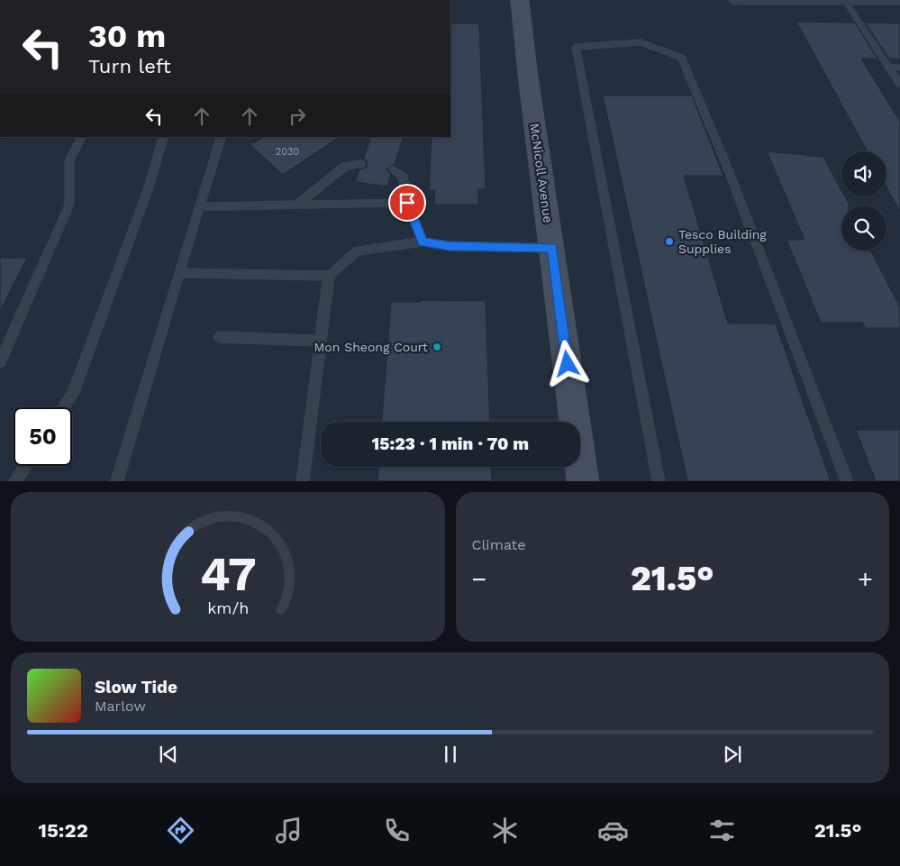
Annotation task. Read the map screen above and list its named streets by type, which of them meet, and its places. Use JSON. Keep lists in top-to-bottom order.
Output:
{
  "streets": {
    "main road": ["McNicoll Avenue"]
  },
  "places": ["Tesco Building Supplies", "Mon Sheong Court"],
  "house_numbers": ["2030"],
  "page": {
    "turn": ["30 m", "Turn left"],
    "limit": "50",
    "trip": "15:23 · 1 min · 70 m",
    "tile": "Climate",
    "heat": ["−", "21.5°", "+"],
    "song": ["Slow Tide", "Marlow"],
    "tabs": ["15:22", "21.5°"],
    "gauge": ["47", "km/h"]
  }
}
